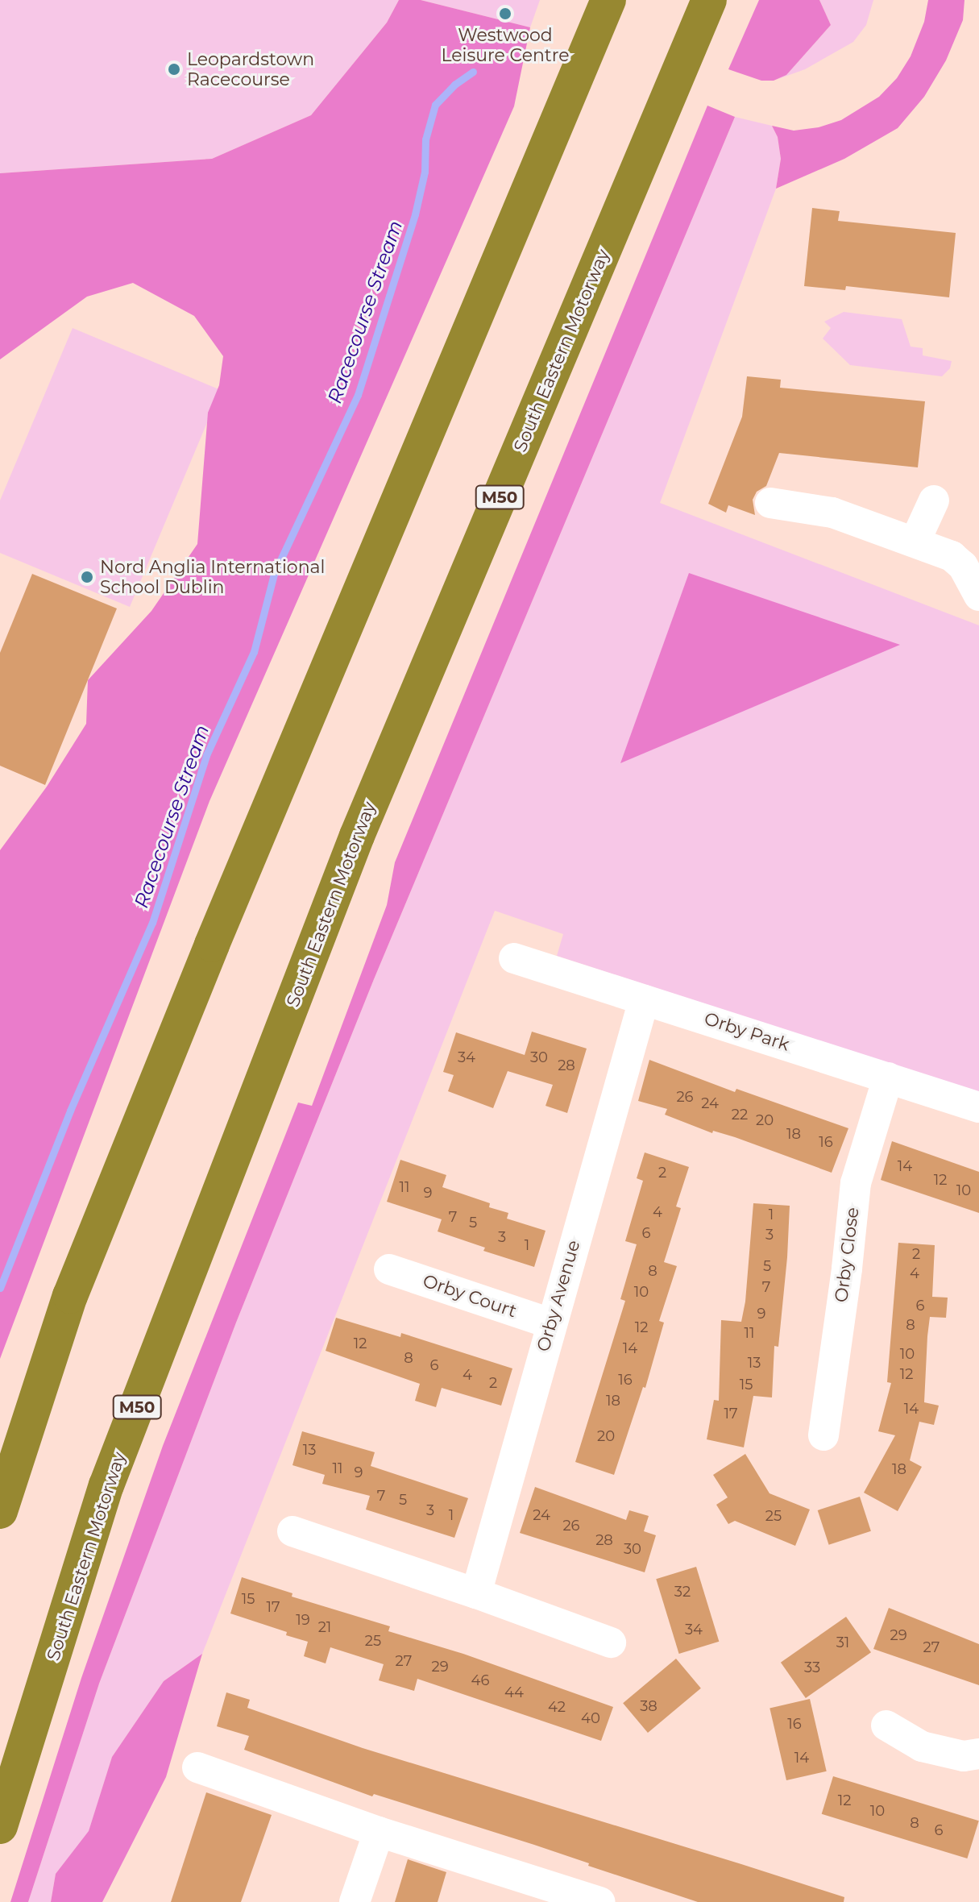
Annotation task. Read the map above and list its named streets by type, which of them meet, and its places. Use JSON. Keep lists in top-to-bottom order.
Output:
{
  "streets": {
    "highway": ["South Eastern Motorway", "M50"],
    "street": [
      "Orby Park",
      "Orby Close",
      "Orby Court",
      "Orby Avenue"
    ]
  },
  "crossings": [
    ["Orby Park", "Orby Close"],
    ["Orby Park", "Orby Avenue"],
    ["Orby Court", "Orby Avenue"]
  ],
  "water": ["Racecourse Stream"],
  "places": ["Westwood Leisure Centre", "Leopardstown Racecourse", "Nord Anglia International School Dublin"],
  "house_numbers": [
    "34",
    "30",
    "28",
    "26",
    "24",
    "22",
    "20",
    "18",
    "16",
    "14",
    "2",
    "12",
    "11",
    "10",
    "9",
    "4",
    "1",
    "7",
    "5",
    "6",
    "3",
    "3",
    "1",
    "2",
    "5",
    "8",
    "4",
    "7",
    "10",
    "6",
    "9",
    "8",
    "12",
    "11",
    "12",
    "14",
    "10",
    "8",
    "13",
    "6",
    "12",
    "4",
    "16",
    "2",
    "15",
    "18",
    "14",
    "17",
    "20",
    "13",
    "11",
    "18",
    "9",
    "7",
    "5",
    "3",
    "1",
    "24",
    "25",
    "26",
    "28",
    "30",
    "32",
    "15",
    "17",
    "19",
    "21",
    "34",
    "29",
    "25",
    "31",
    "27",
    "27",
    "29",
    "33",
    "46",
    "44",
    "38",
    "42",
    "40",
    "16",
    "14",
    "12",
    "10",
    "8",
    "6"
  ]
}
